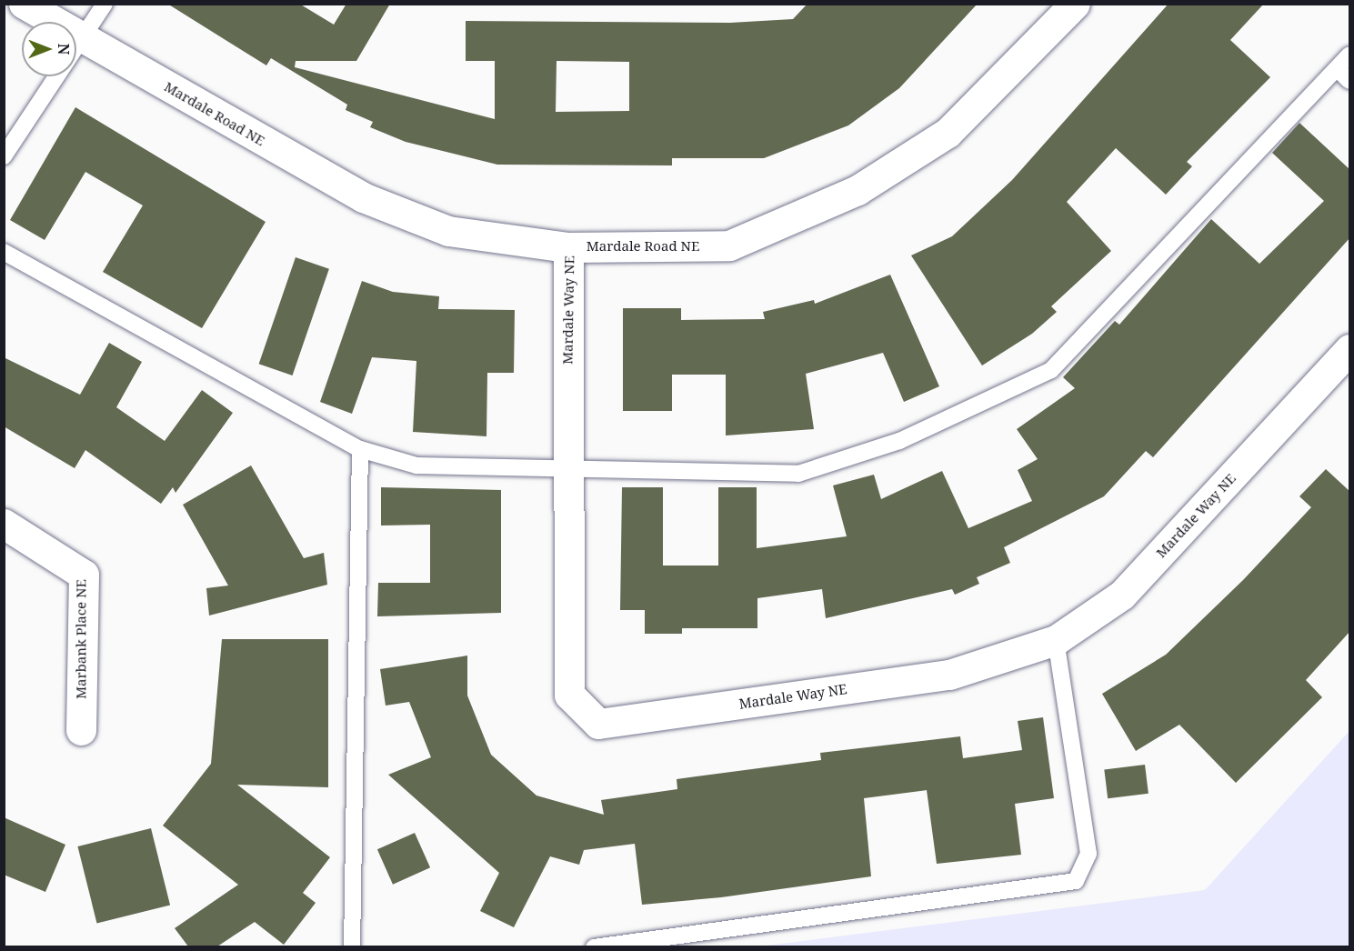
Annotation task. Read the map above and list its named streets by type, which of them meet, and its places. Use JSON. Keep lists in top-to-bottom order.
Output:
{
  "streets": {
    "street": ["Mardale Road NE", "Mardale Way NE", "Marbank Place NE"]
  },
  "crossings": [
    ["Mardale Road NE", "Mardale Way NE"]
  ],
  "north": "right"
}
